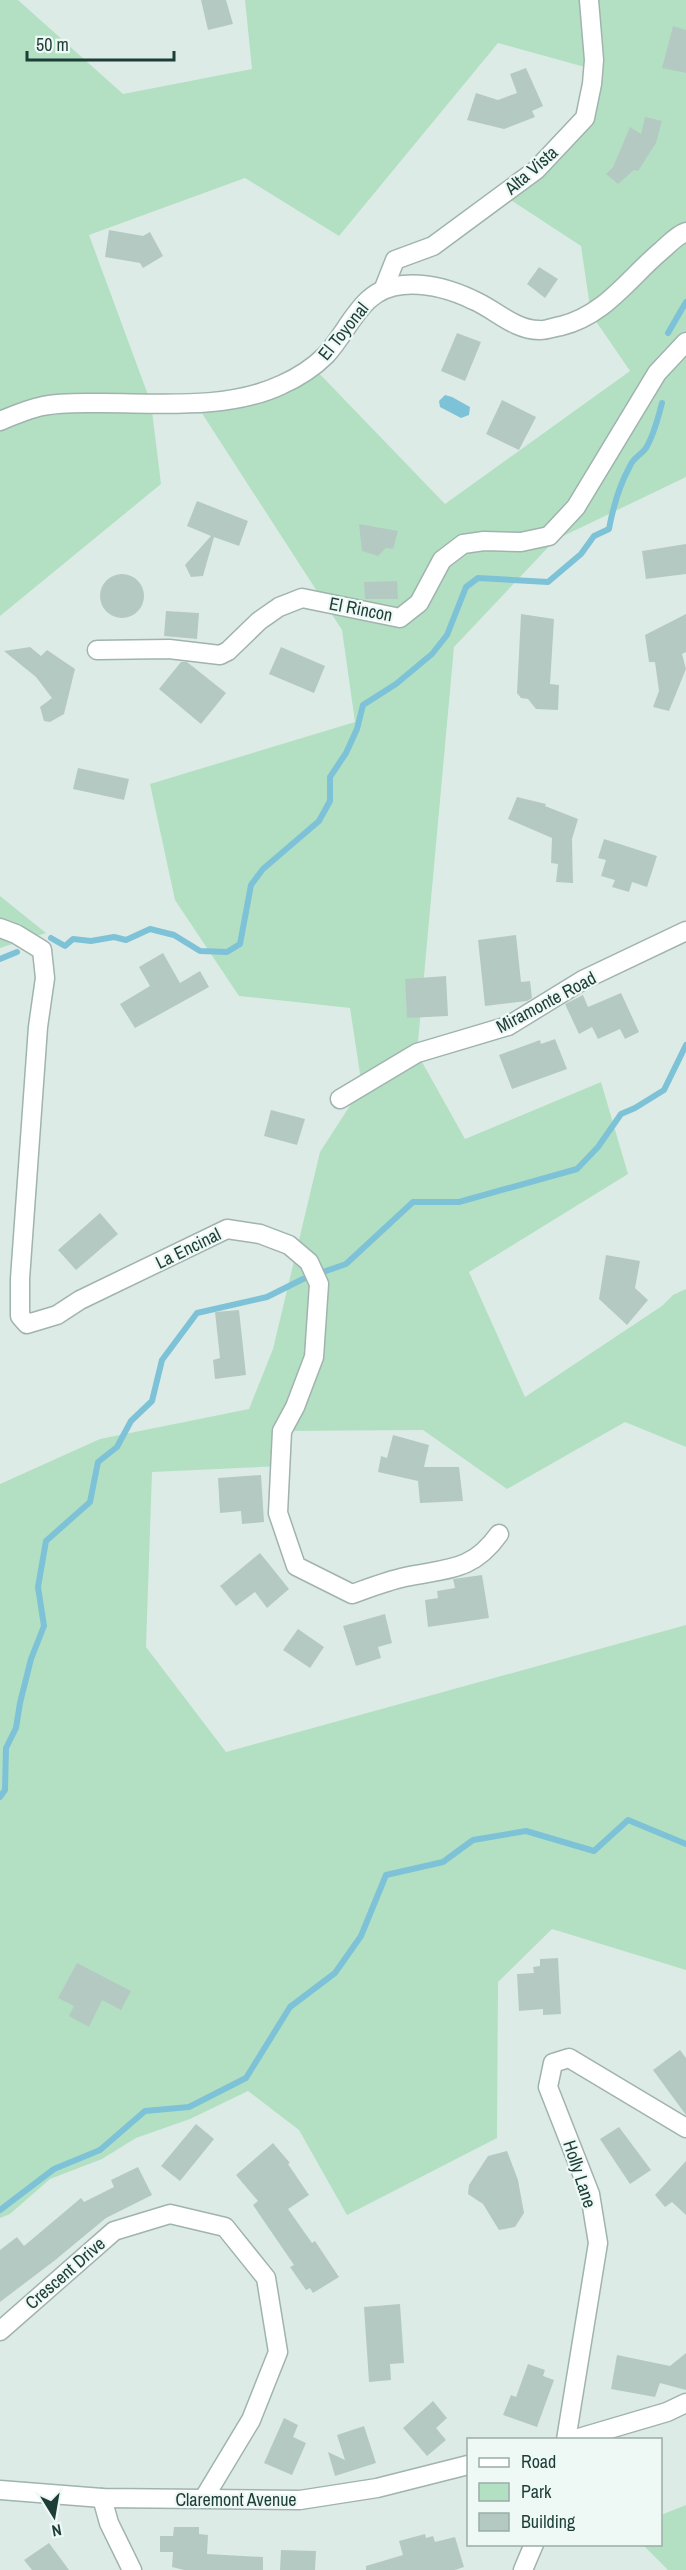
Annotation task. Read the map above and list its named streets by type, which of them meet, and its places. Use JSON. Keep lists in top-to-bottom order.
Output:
{
  "streets": {
    "street": [
      "Alta Vista",
      "El Toyonal",
      "El Rincon",
      "Miramonte Road",
      "La Encinal",
      "Holly Lane",
      "Crescent Drive",
      "Claremont Avenue"
    ]
  },
  "crossings": [
    ["Alta Vista", "El Toyonal"],
    ["Crescent Drive", "Claremont Avenue"]
  ],
  "legend": ["Road", "Park", "Building"],
  "scale_bar": "50 m",
  "north": "bottom"
}
